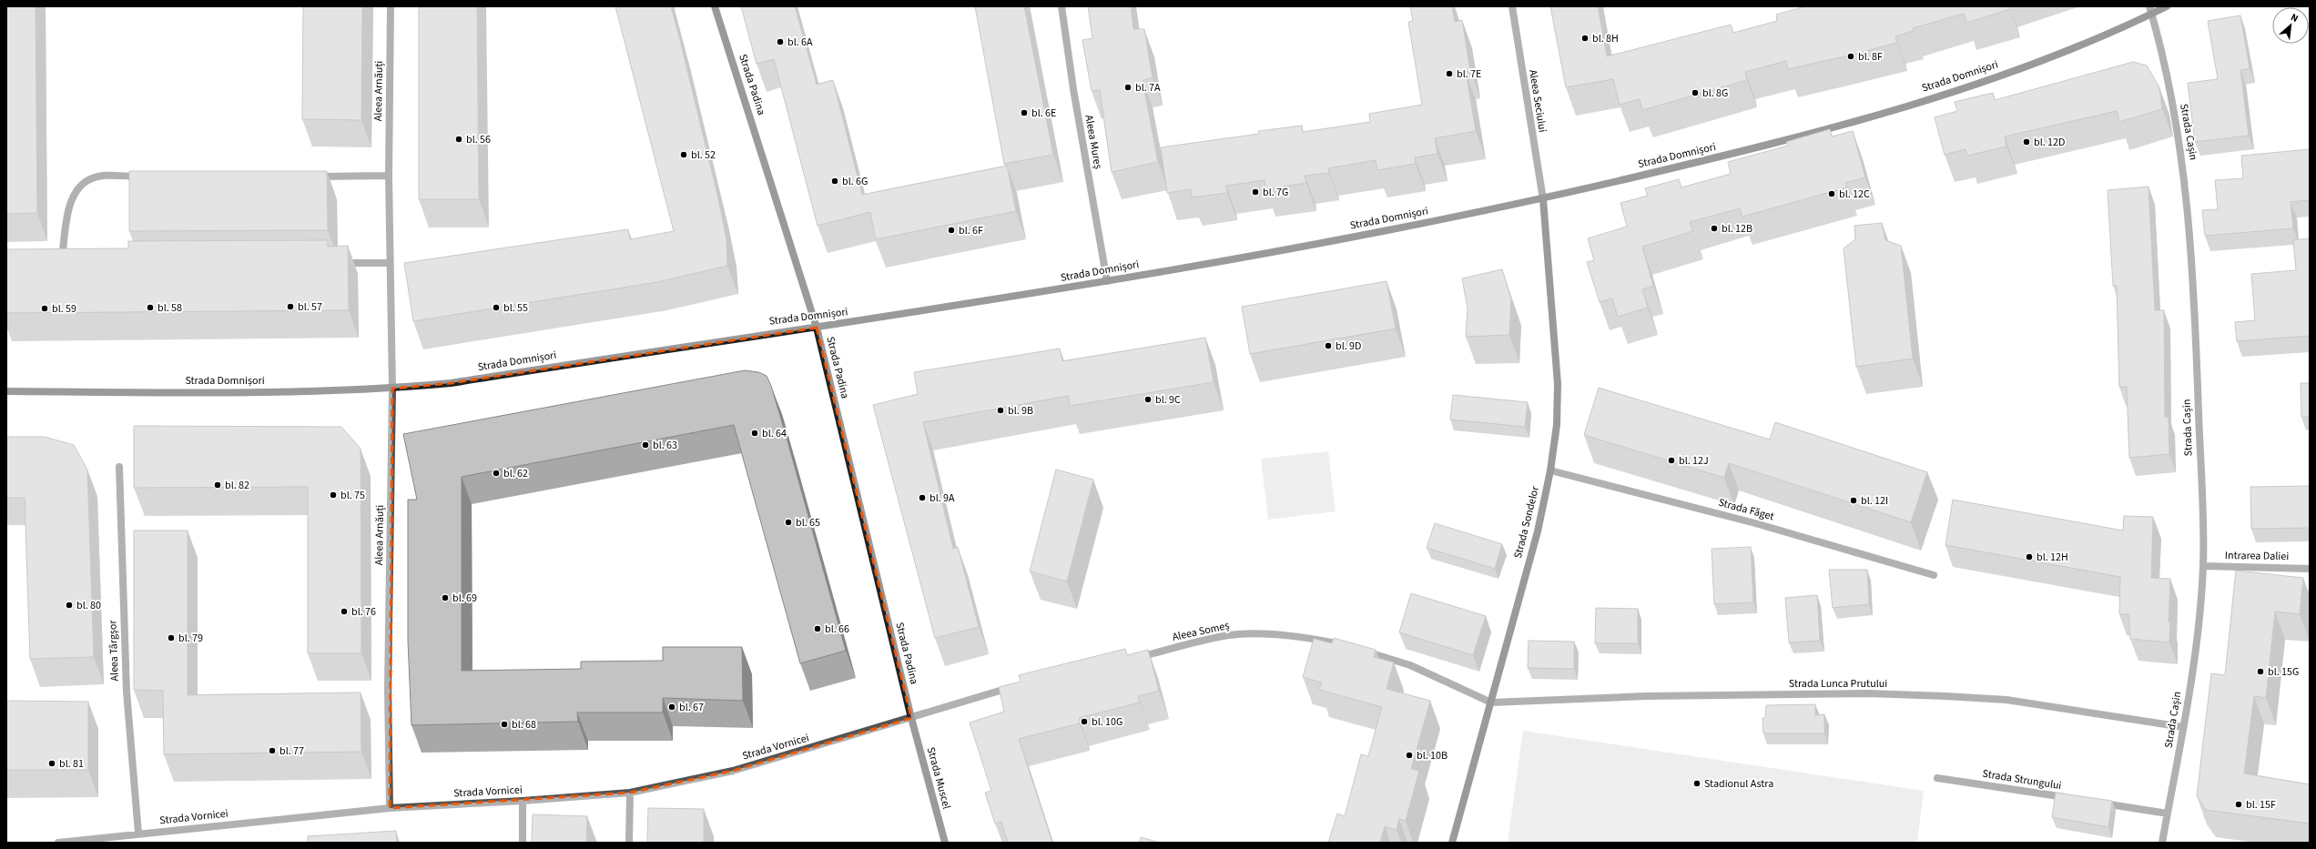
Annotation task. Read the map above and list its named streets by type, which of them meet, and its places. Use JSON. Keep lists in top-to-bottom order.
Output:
{
  "streets": {
    "street": [
      "Strada Domnișori",
      "Strada Padina",
      "Aleea Arnăuți",
      "Aleea Seciului",
      "Strada Cașin",
      "Aleea Mureș",
      "Strada Făget",
      "Strada Sondelor",
      "Intrarea Daliei",
      "Aleea Someș",
      "Aleea Târgșor",
      "Strada Lunca Prutului",
      "Strada Vornicei",
      "Strada Muscel",
      "Strada Strungului"
    ]
  },
  "crossings": [
    ["Strada Domnișori", "Strada Padina"],
    ["Strada Domnișori", "Aleea Arnăuți"],
    ["Strada Domnișori", "Aleea Seciului"],
    ["Strada Domnișori", "Strada Cașin"],
    ["Strada Domnișori", "Aleea Mureș"],
    ["Strada Domnișori", "Strada Sondelor"],
    ["Strada Padina", "Strada Vornicei"],
    ["Strada Padina", "Strada Muscel"],
    ["Aleea Arnăuți", "Strada Vornicei"],
    ["Aleea Seciului", "Strada Sondelor"],
    ["Strada Cașin", "Intrarea Daliei"],
    ["Strada Cașin", "Strada Lunca Prutului"],
    ["Strada Făget", "Strada Sondelor"],
    ["Strada Sondelor", "Strada Lunca Prutului"],
    ["Aleea Târgșor", "Strada Vornicei"],
    ["Strada Vornicei", "Strada Muscel"]
  ],
  "places": [
    "bl. 8H",
    "bl. 6A",
    "bl. 8F",
    "bl. 7E",
    "bl. 7A",
    "bl. 8G",
    "bl. 6E",
    "bl. 56",
    "bl. 12D",
    "bl. 52",
    "bl. 6G",
    "bl. 7G",
    "bl. 12C",
    "bl. 12B",
    "bl. 6F",
    "bl. 57",
    "bl. 58",
    "bl. 55",
    "bl. 59",
    "bl. 9D",
    "bl. 9C",
    "bl. 9B",
    "bl. 64",
    "bl. 63",
    "bl. 12J",
    "bl. 62",
    "bl. 82",
    "bl. 75",
    "bl. 9A",
    "bl. 12I",
    "bl. 65",
    "bl. 12H",
    "bl. 69",
    "bl. 80",
    "bl. 76",
    "bl. 66",
    "bl. 79",
    "bl. 15G",
    "bl. 67",
    "bl. 10G",
    "bl. 68",
    "bl. 77",
    "bl. 10B",
    "bl. 81",
    "Stadionul Astra",
    "bl. 15F"
  ],
  "north": "top right"
}
